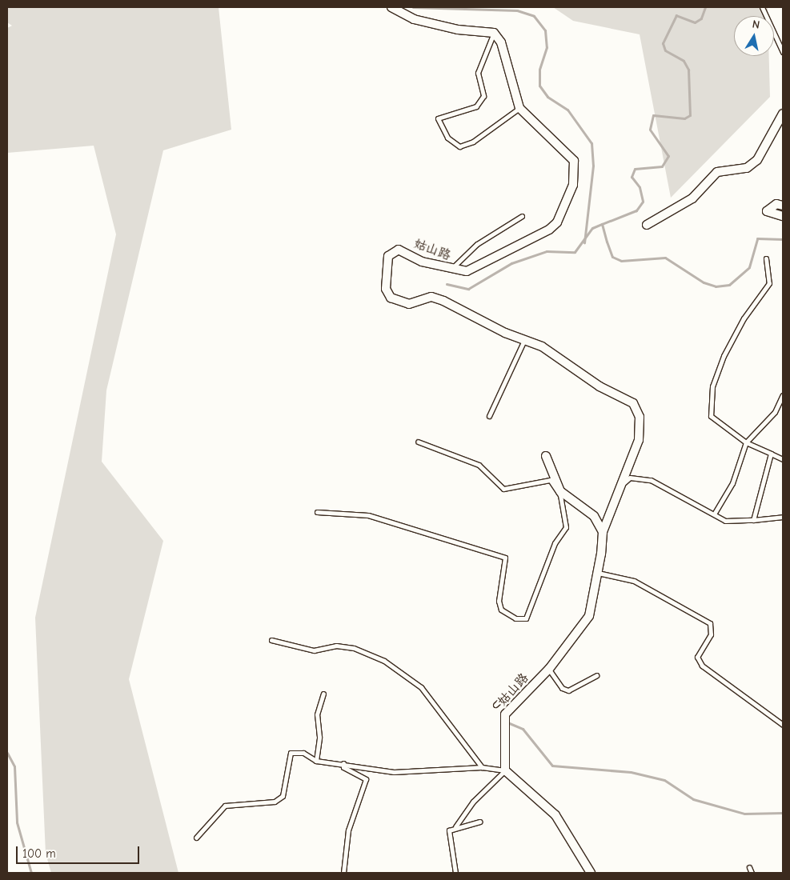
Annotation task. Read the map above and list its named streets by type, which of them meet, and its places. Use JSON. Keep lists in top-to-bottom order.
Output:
{
  "streets": {
    "street": ["姑山路"]
  },
  "scale_bar": "100 m",
  "north": "top"
}
